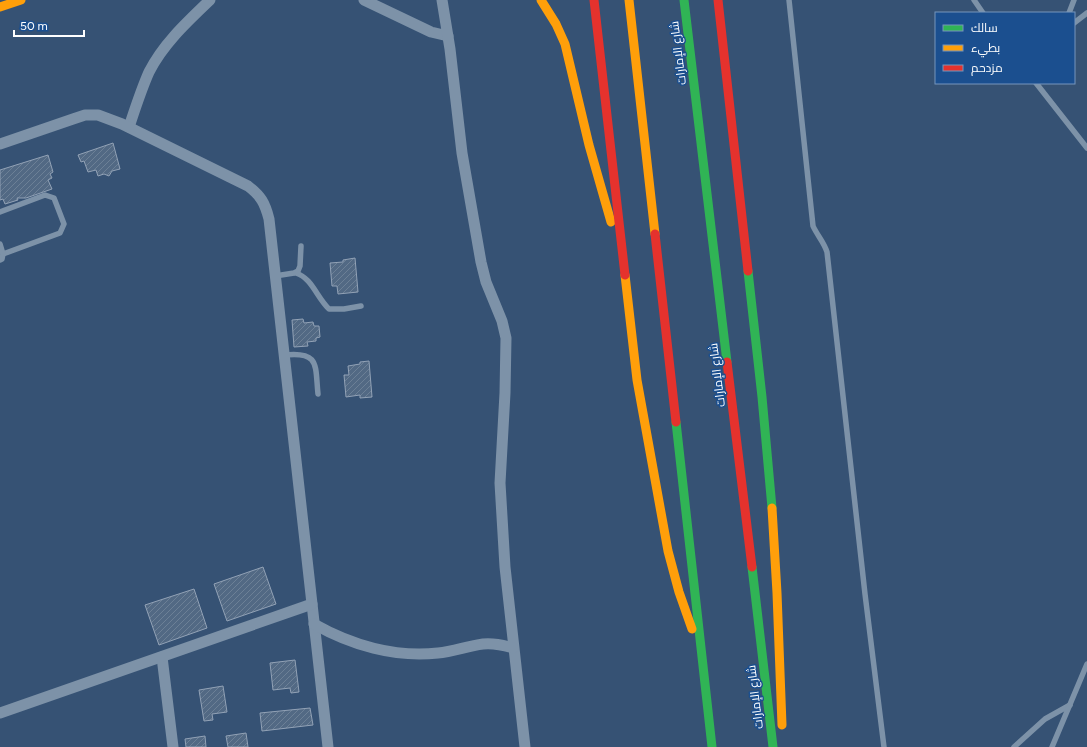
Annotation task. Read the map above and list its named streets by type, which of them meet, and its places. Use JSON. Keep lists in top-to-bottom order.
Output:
{
  "streets": {
    "main road": ["شارع الإمارات"]
  },
  "legend": ["سالك", "بطيء", "مزدحم"],
  "scale_bar": "50 m"
}
